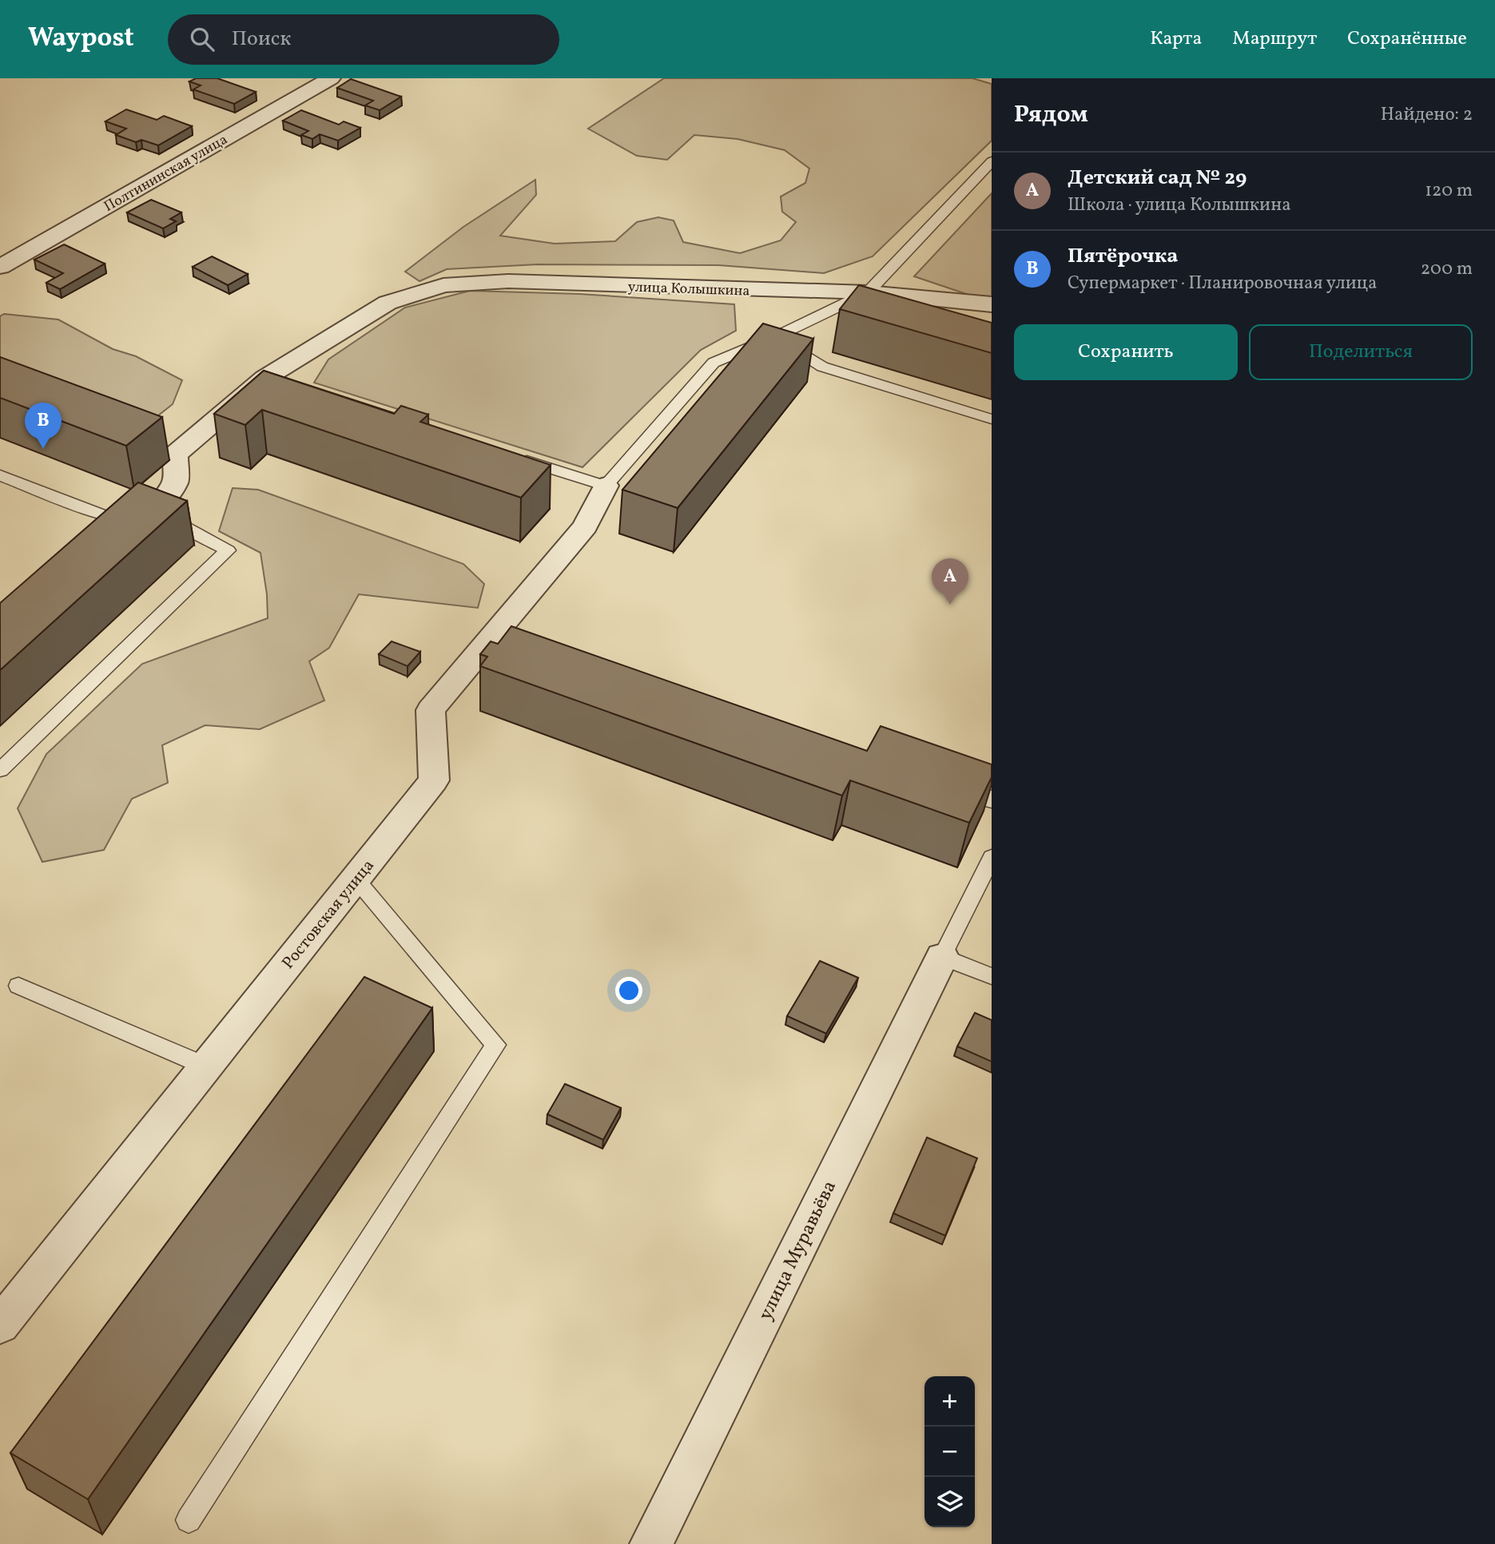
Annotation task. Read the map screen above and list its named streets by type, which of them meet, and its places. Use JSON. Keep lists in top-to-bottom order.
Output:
{
  "streets": {
    "street": [
      "Полтининская улица",
      "улица Колышкина",
      "Ростовская улица",
      "улица Муравьёва"
    ]
  },
  "page": {
    "header": "Waypost",
    "search": "Поиск",
    "nav": ["Карта", "Маршрут", "Сохранённые"],
    "heading": ["Рядом", "Найдено: 2"],
    "list": [
      {
        "mark": "A",
        "name": "Детский сад № 29",
        "note": "Школа · улица Колышкина",
        "value": "120 m"
      },
      {
        "mark": "B",
        "name": "Пятёрочка",
        "note": "Супермаркет · Планировочная улица",
        "value": "200 m"
      }
    ],
    "buttons": ["Сохранить", "Поделиться"],
    "pins": ["B", "A"],
    "map_buttons": ["+", "−"]
  }
}
